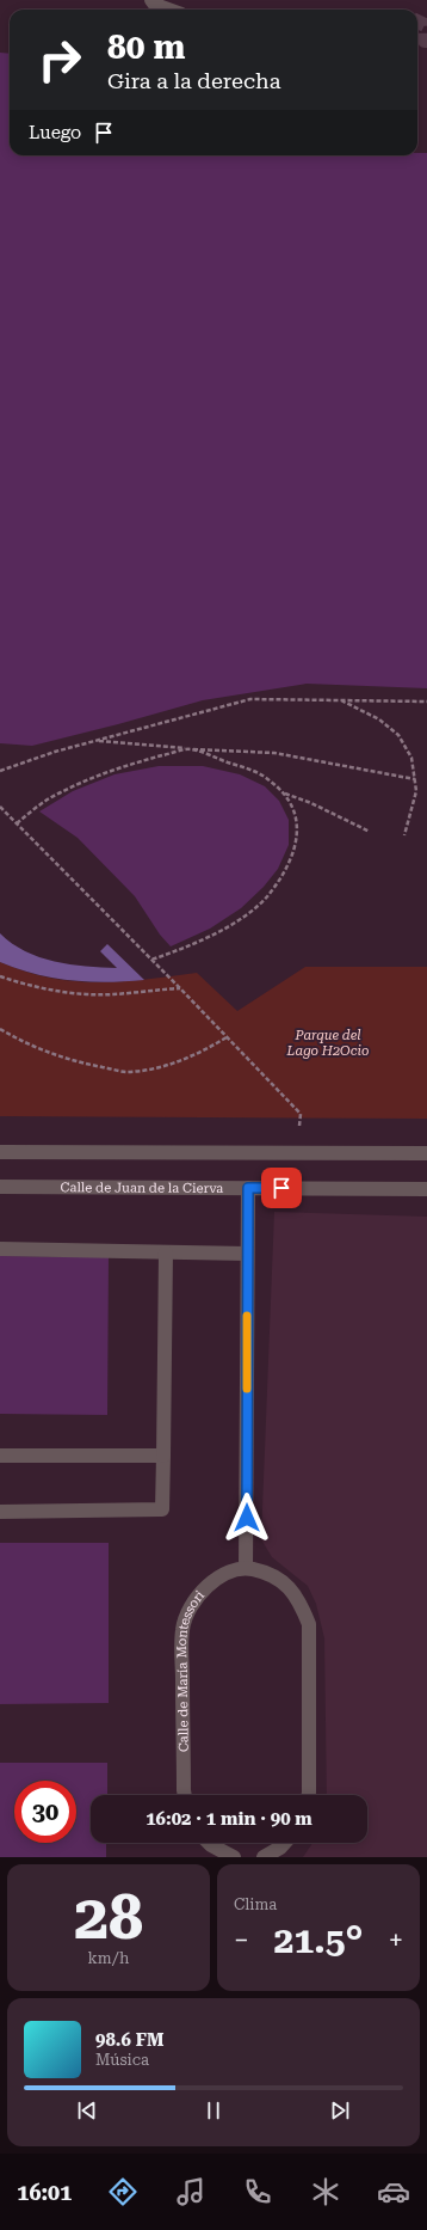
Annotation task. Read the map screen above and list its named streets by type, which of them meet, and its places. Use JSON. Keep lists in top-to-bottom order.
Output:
{
  "streets": {
    "street": ["Calle de Juan de la Cierva", "Calle de María Montessori"]
  },
  "parks": ["Parque del Lago H2Ocio"],
  "page": {
    "turn": ["80 m", "Gira a la derecha"],
    "then": "Luego",
    "limit": "30",
    "trip": "16:02 · 1 min · 90 m",
    "tile": [
      ["28", "km/h"],
      "Clima"
    ],
    "heat": ["−", "21.5°", "+"],
    "song": ["98.6 FM", "Música"],
    "tabs": "16:01"
  }
}
